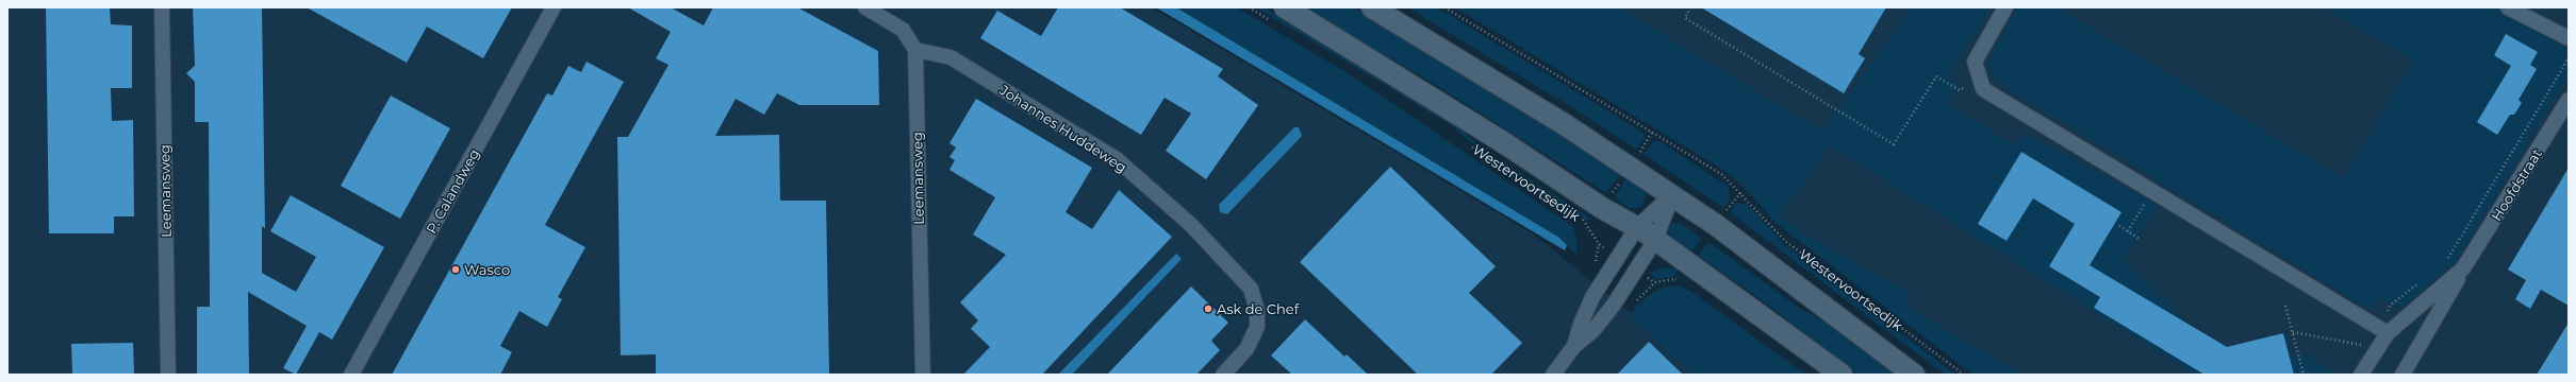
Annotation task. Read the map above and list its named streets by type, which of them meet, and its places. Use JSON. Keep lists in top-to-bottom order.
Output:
{
  "streets": {
    "main road": ["Westervoortsedijk"],
    "street": [
      "Johannes Huddeweg",
      "Leemansweg",
      "Hoofdstraat",
      "P. Calandweg"
    ]
  },
  "crossings": [
    ["Johannes Huddeweg", "Leemansweg"]
  ],
  "places": ["Wasco", "Ask de Chef"]
}
